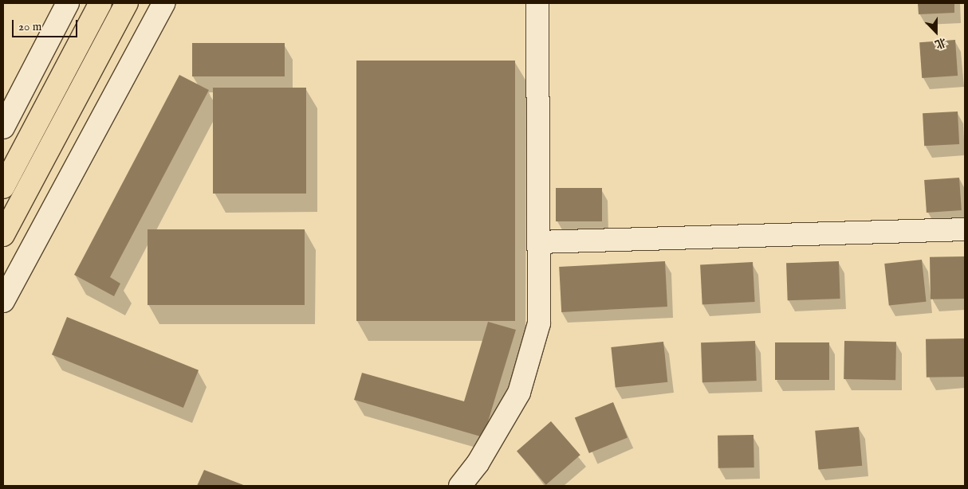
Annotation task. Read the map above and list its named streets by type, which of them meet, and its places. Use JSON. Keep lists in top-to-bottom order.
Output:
{
  "scale_bar": "20 m",
  "north": "bottom"
}
